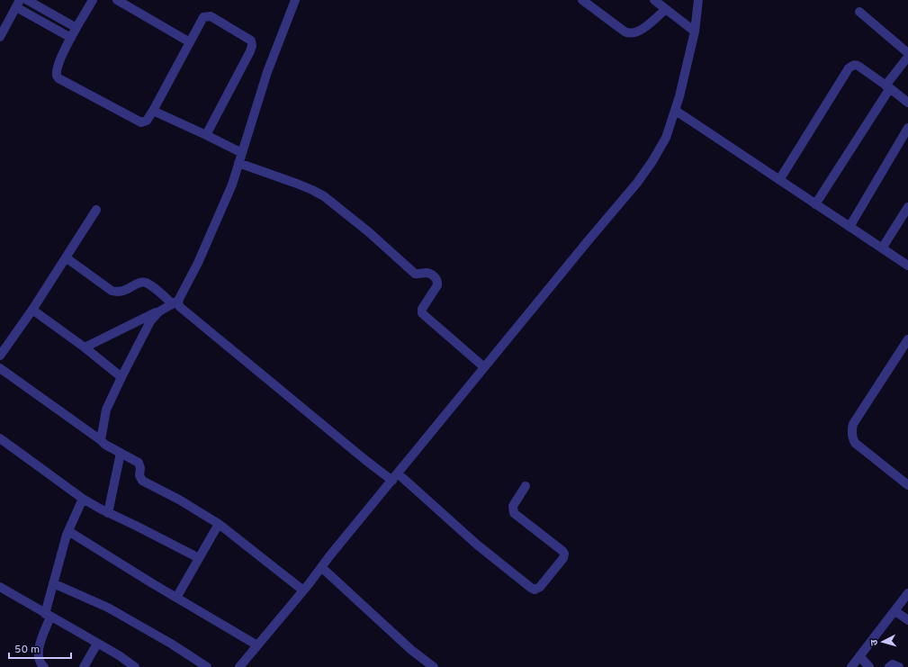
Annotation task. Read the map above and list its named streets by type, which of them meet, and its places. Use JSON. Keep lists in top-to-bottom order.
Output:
{
  "scale_bar": "50 m",
  "north": "left"
}
